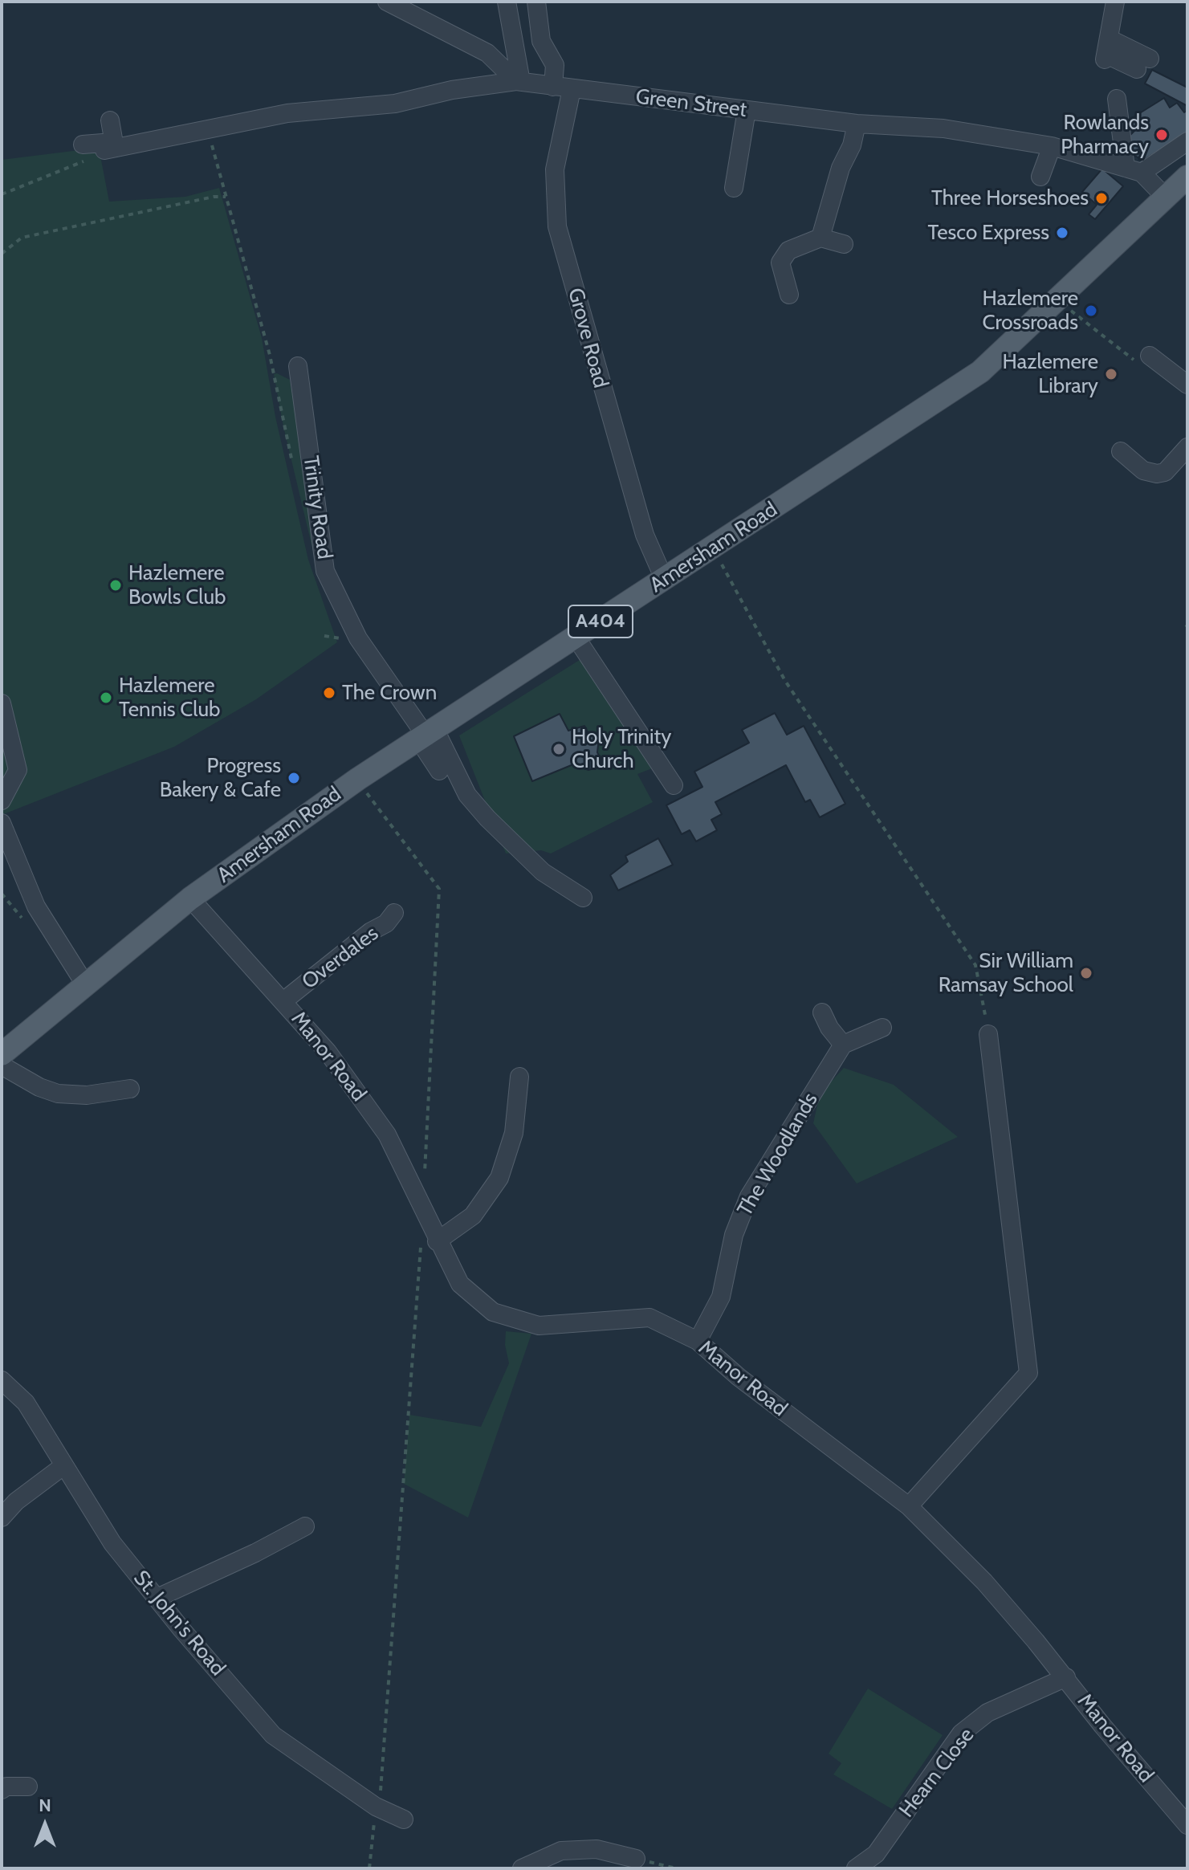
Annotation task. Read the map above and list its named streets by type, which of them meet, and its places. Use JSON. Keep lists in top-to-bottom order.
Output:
{
  "streets": {
    "main road": ["Amersham Road", "A404"],
    "street": [
      "Green Street",
      "Grove Road",
      "Trinity Road",
      "Overdales",
      "Manor Road",
      "The Woodlands",
      "St. John's Road",
      "Hearn Close"
    ]
  },
  "crossings": [
    ["Green Street", "Grove Road"],
    ["Green Street", "Amersham Road"],
    ["Grove Road", "Amersham Road"],
    ["Trinity Road", "Amersham Road"],
    ["Amersham Road", "Manor Road"],
    ["Overdales", "Manor Road"],
    ["Manor Road", "The Woodlands"],
    ["Manor Road", "Hearn Close"]
  ],
  "places": [
    "Rowlands Pharmacy",
    "Three Horseshoes",
    "Tesco Express",
    "Hazlemere Crossroads",
    "Hazlemere Library",
    "Hazlemere Bowls Club",
    "The Crown",
    "Hazlemere Tennis Club",
    "Holy Trinity Church",
    "Progress Bakery & Cafe",
    "Sir William Ramsay School"
  ],
  "north": "top"
}
